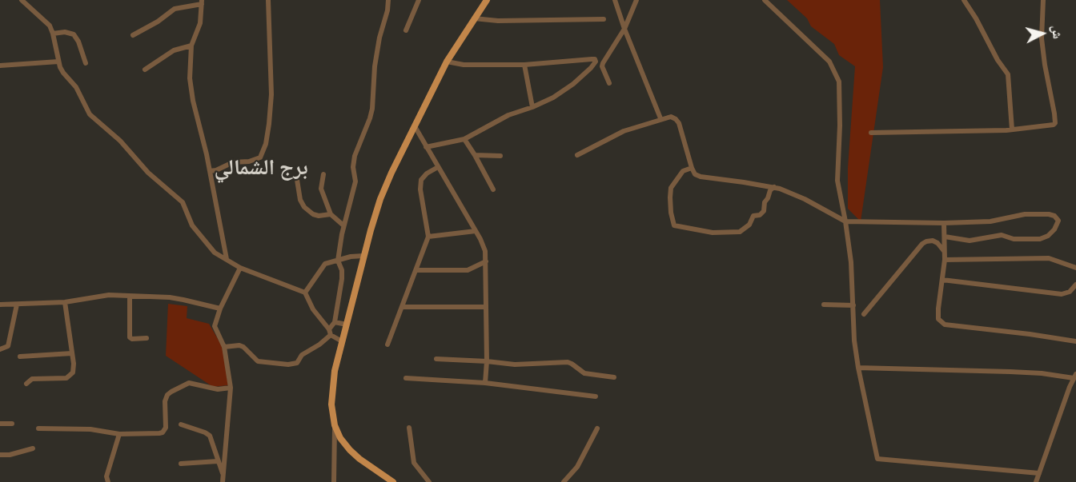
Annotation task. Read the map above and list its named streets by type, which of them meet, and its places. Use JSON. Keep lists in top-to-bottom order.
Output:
{
  "districts": ["برج الشمالي"],
  "north": "right"
}
